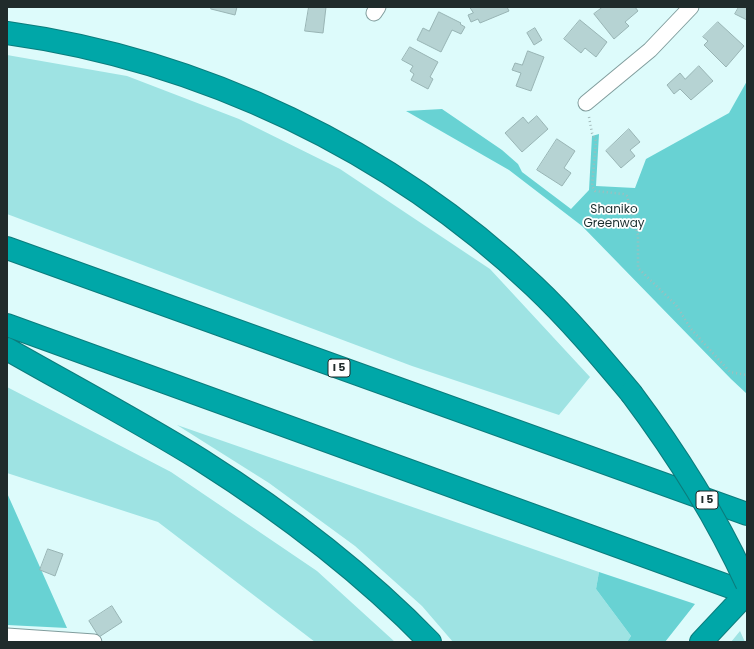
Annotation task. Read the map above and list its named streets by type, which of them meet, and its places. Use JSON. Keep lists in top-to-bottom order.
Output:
{
  "streets": {
    "highway": ["I 5"]
  },
  "parks": ["Shaniko Greenway"]
}
